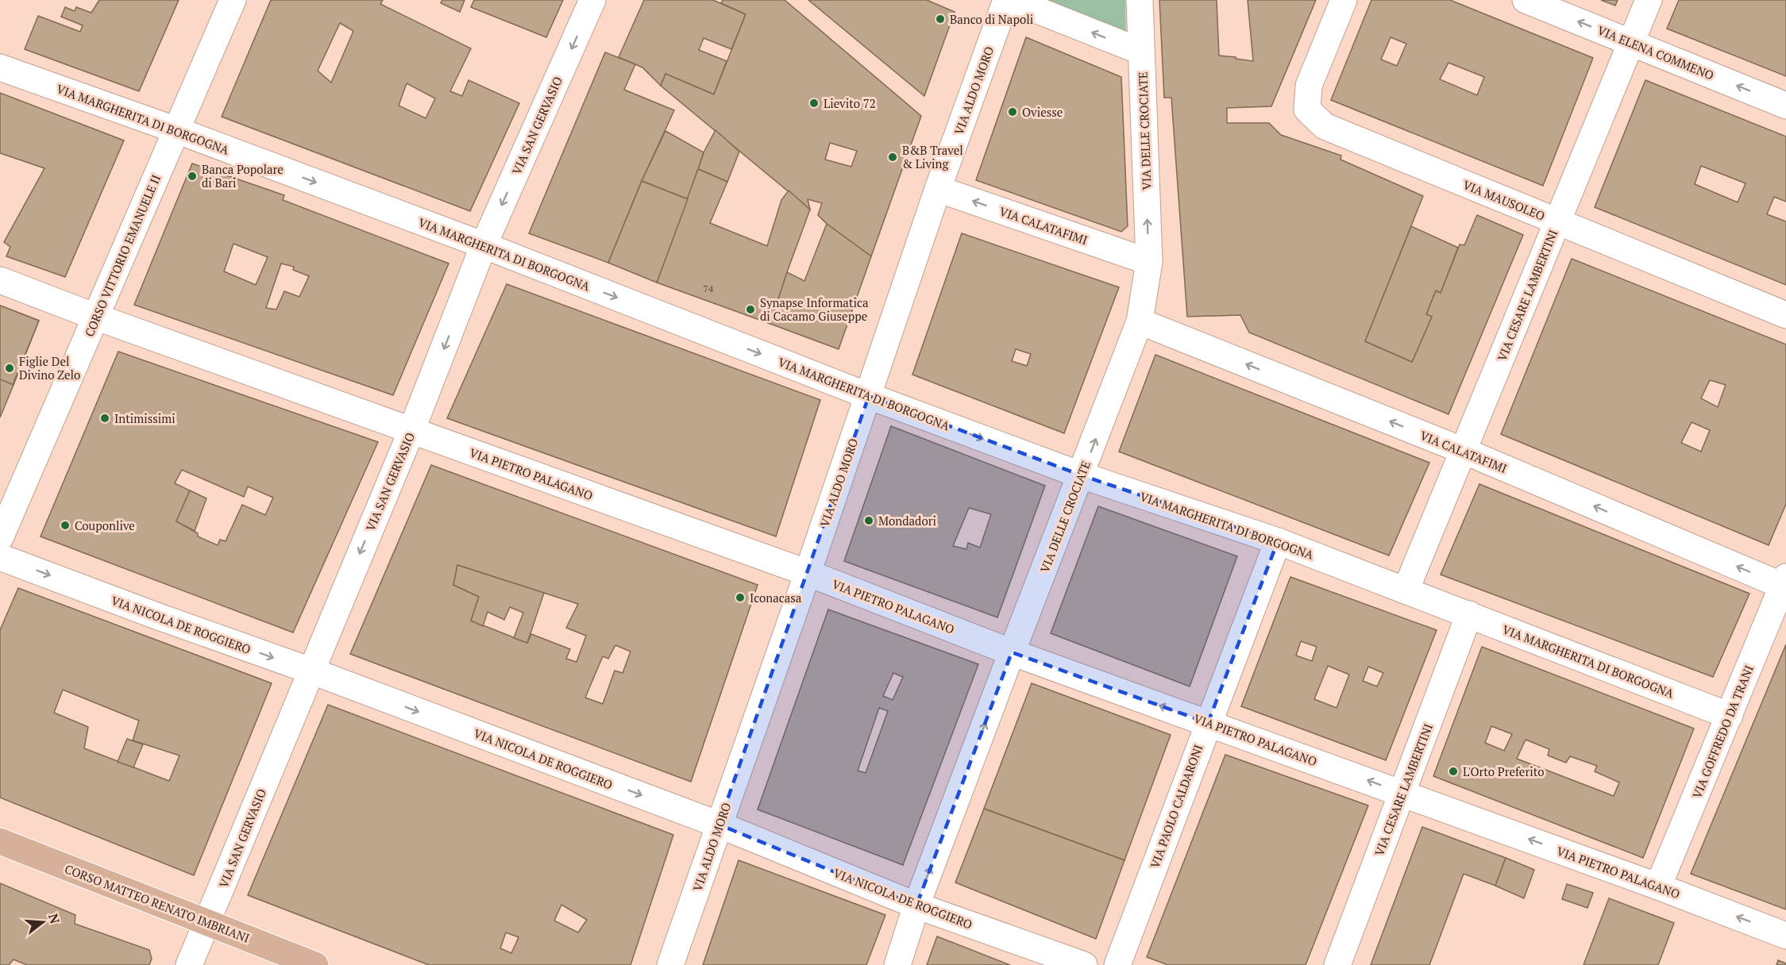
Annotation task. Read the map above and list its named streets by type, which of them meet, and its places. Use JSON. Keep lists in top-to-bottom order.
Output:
{
  "streets": {
    "main road": ["CORSO MATTEO RENATO IMBRIANI"],
    "street": [
      "VIA ELENA COMMENO",
      "VIA ALDO MORO",
      "VIA MARGHERITA DI BORGOGNA",
      "VIA SAN GERVASIO",
      "VIA DELLE CROCIATE",
      "VIA MAUSOLEO",
      "VIA CALATAFIMI",
      "CORSO VITTORIO EMANUELE II",
      "VIA CESARE LAMBERTINI",
      "VIA PIETRO PALAGANO",
      "VIA NICOLA DE ROGGIERO",
      "VIA GOFFREDO DA TRANI",
      "VIA PAOLO CALDARONI"
    ]
  },
  "crossings": [
    ["VIA ELENA COMMENO", "VIA CESARE LAMBERTINI"],
    ["VIA ALDO MORO", "VIA MARGHERITA DI BORGOGNA"],
    ["VIA ALDO MORO", "VIA CALATAFIMI"],
    ["VIA ALDO MORO", "VIA PIETRO PALAGANO"],
    ["VIA ALDO MORO", "VIA NICOLA DE ROGGIERO"],
    ["VIA MARGHERITA DI BORGOGNA", "VIA SAN GERVASIO"],
    ["VIA MARGHERITA DI BORGOGNA", "VIA DELLE CROCIATE"],
    ["VIA MARGHERITA DI BORGOGNA", "CORSO VITTORIO EMANUELE II"],
    ["VIA MARGHERITA DI BORGOGNA", "VIA CESARE LAMBERTINI"],
    ["VIA MARGHERITA DI BORGOGNA", "VIA GOFFREDO DA TRANI"],
    ["VIA MARGHERITA DI BORGOGNA", "VIA PAOLO CALDARONI"],
    ["VIA SAN GERVASIO", "VIA PIETRO PALAGANO"],
    ["VIA SAN GERVASIO", "VIA NICOLA DE ROGGIERO"],
    ["VIA SAN GERVASIO", "CORSO MATTEO RENATO IMBRIANI"],
    ["VIA DELLE CROCIATE", "VIA CALATAFIMI"],
    ["VIA DELLE CROCIATE", "VIA PIETRO PALAGANO"],
    ["VIA DELLE CROCIATE", "VIA NICOLA DE ROGGIERO"],
    ["VIA MAUSOLEO", "VIA CESARE LAMBERTINI"],
    ["VIA CALATAFIMI", "VIA CESARE LAMBERTINI"],
    ["VIA CALATAFIMI", "VIA GOFFREDO DA TRANI"],
    ["CORSO VITTORIO EMANUELE II", "VIA PIETRO PALAGANO"],
    ["VIA CESARE LAMBERTINI", "VIA PIETRO PALAGANO"],
    ["VIA PIETRO PALAGANO", "VIA GOFFREDO DA TRANI"],
    ["VIA PIETRO PALAGANO", "VIA PAOLO CALDARONI"]
  ],
  "one_way": [
    "VIA ELENA COMMENO",
    "VIA MARGHERITA DI BORGOGNA",
    "VIA SAN GERVASIO",
    "VIA DELLE CROCIATE",
    "VIA CALATAFIMI",
    "VIA PIETRO PALAGANO",
    "VIA NICOLA DE ROGGIERO"
  ],
  "places": [
    "Banco di Napoli",
    "Lievito 72",
    "Oviesse",
    "B&B Travel & Living",
    "Banca Popolare di Bari",
    "Synapse Informatica di Cacamo Giuseppe",
    "Figlie Del Divino Zelo",
    "Intimissimi",
    "Mondadori",
    "Couponlive",
    "Iconacasa",
    "L'Orto Preferito"
  ],
  "house_numbers": ["74"],
  "north": "right"
}
